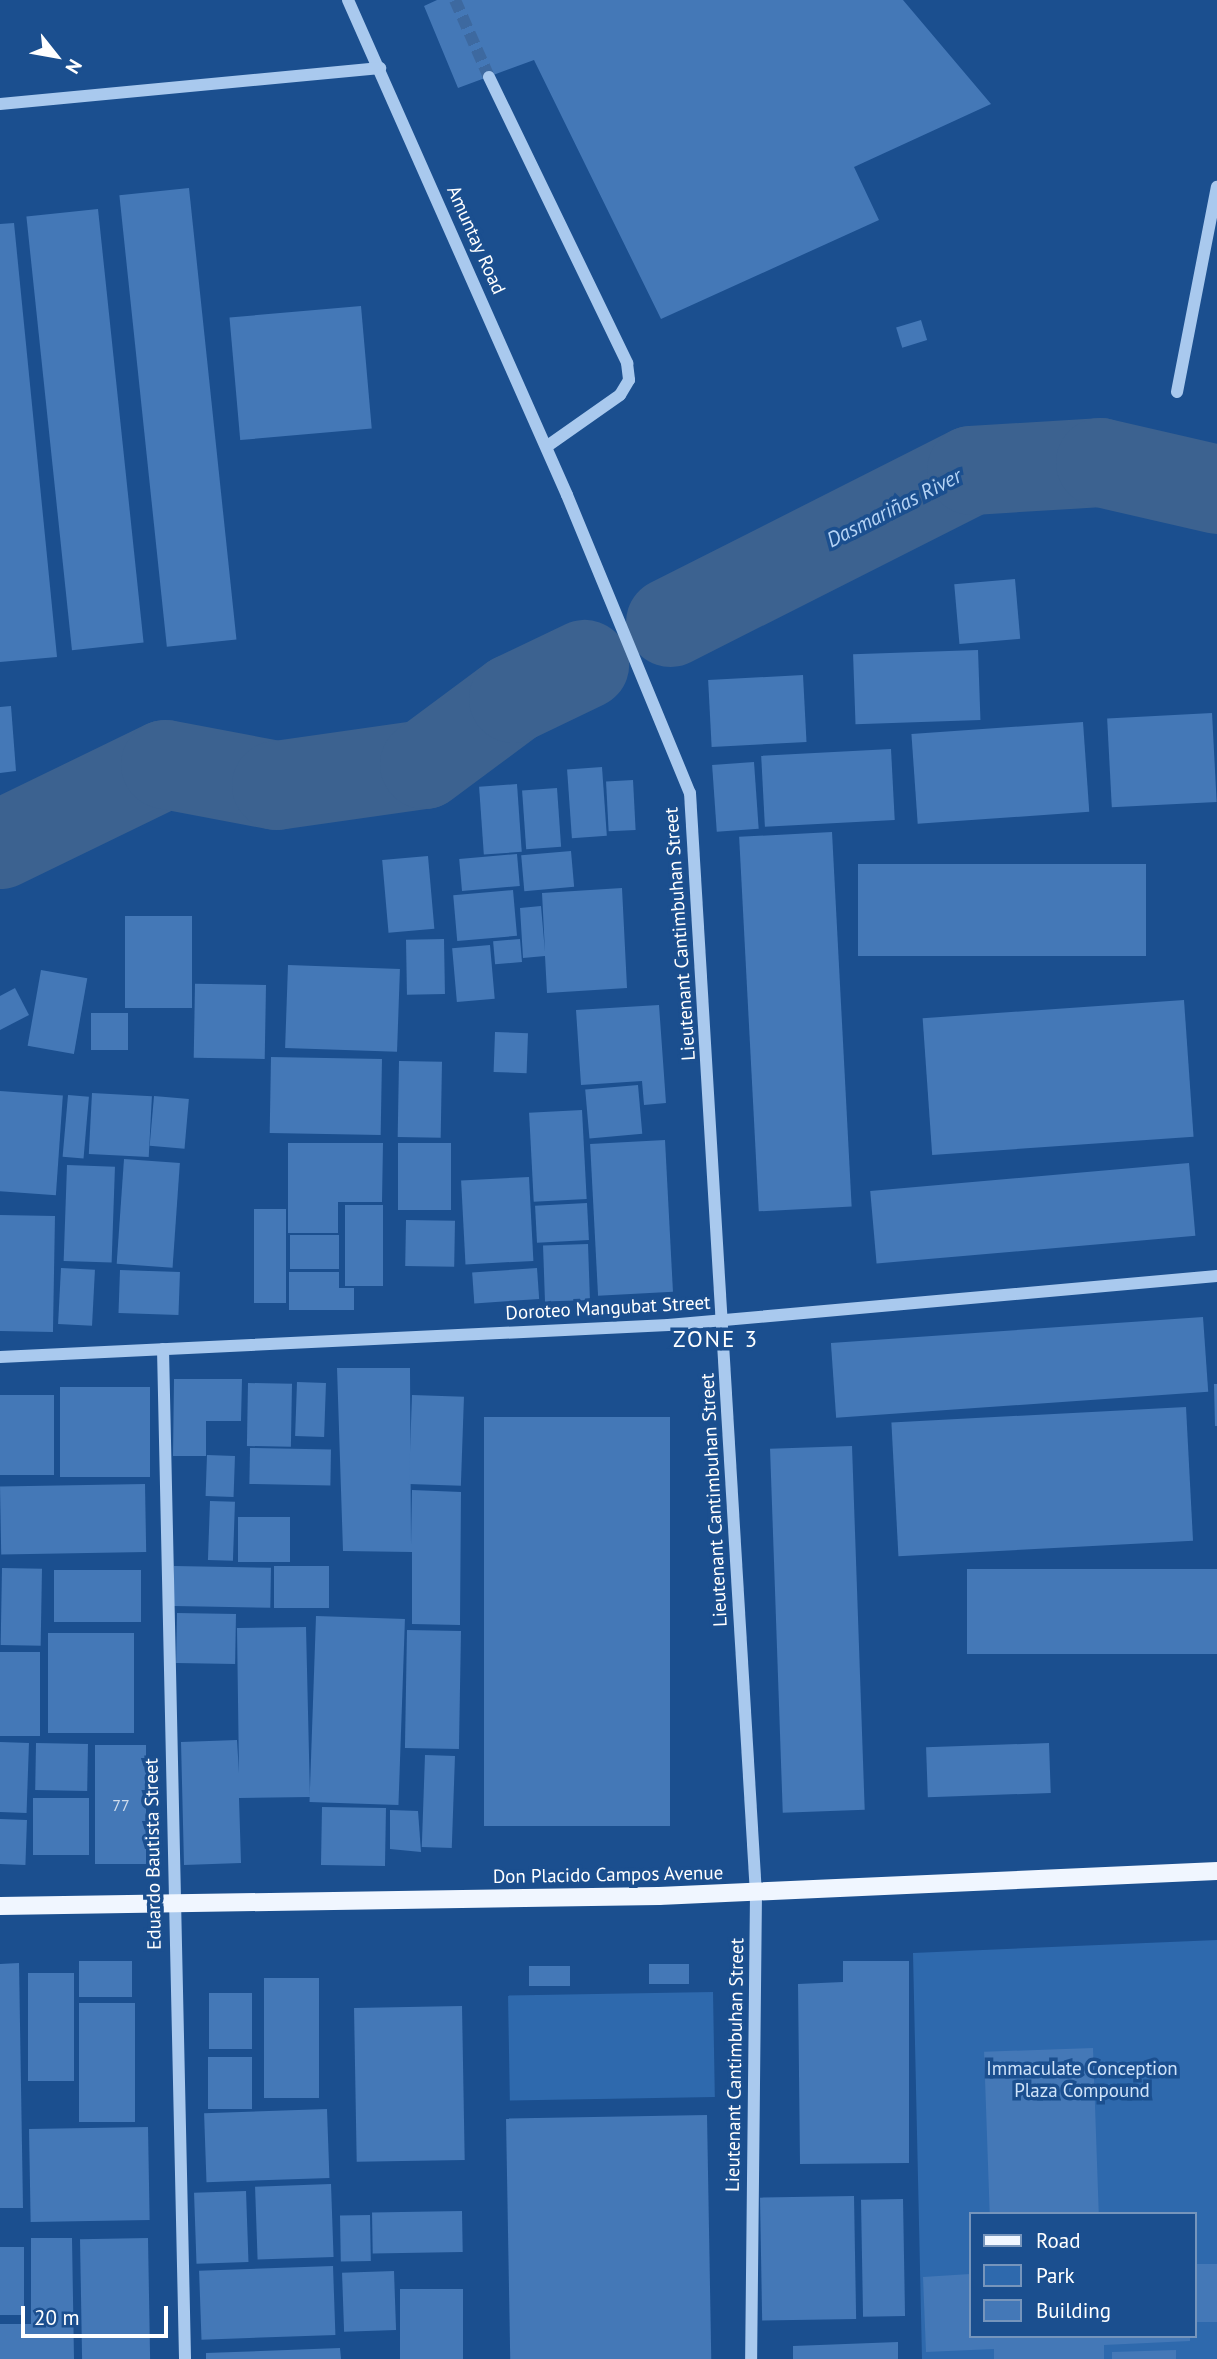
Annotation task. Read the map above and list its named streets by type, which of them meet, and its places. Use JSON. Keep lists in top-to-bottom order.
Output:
{
  "streets": {
    "main road": ["Don Placido Campos Avenue"],
    "street": [
      "Amuntay Road",
      "Lieutenant Cantimbuhan Street",
      "Doroteo Mangubat Street",
      "Eduardo Bautista Street"
    ]
  },
  "crossings": [
    ["Amuntay Road", "Lieutenant Cantimbuhan Street"],
    ["Lieutenant Cantimbuhan Street", "Doroteo Mangubat Street"],
    ["Lieutenant Cantimbuhan Street", "Don Placido Campos Avenue"],
    ["Doroteo Mangubat Street", "Eduardo Bautista Street"],
    ["Eduardo Bautista Street", "Don Placido Campos Avenue"]
  ],
  "districts": ["ZONE 3"],
  "water": ["Dasmariñas River"],
  "parks": ["Immaculate Conception Plaza Compound"],
  "house_numbers": ["77"],
  "legend": ["Road", "Park", "Building"],
  "scale_bar": "20 m",
  "north": "bottom right"
}
